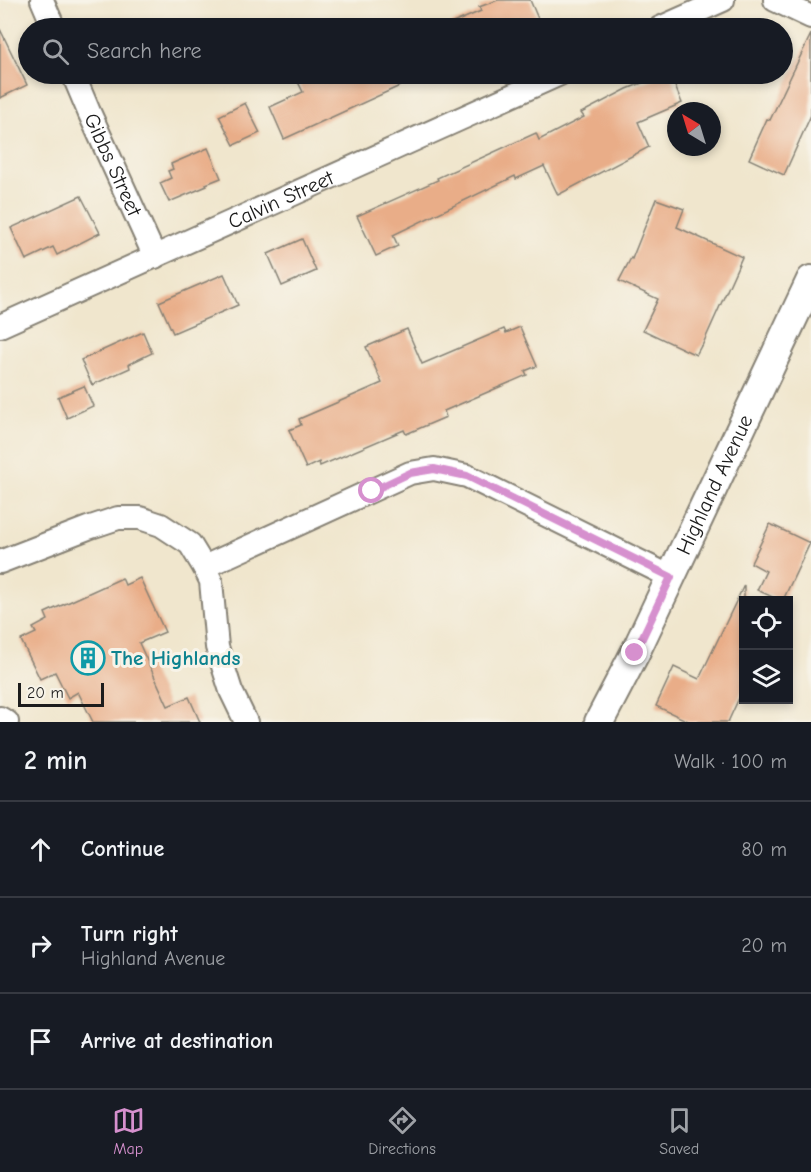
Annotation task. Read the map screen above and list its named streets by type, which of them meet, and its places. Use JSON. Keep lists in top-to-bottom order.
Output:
{
  "streets": {
    "street": ["Gibbs Street", "Calvin Street", "Highland Avenue"]
  },
  "crossings": [
    ["Gibbs Street", "Calvin Street"]
  ],
  "places": {
    "building": ["The Highlands"]
  },
  "scale_bar": "20 m",
  "north": "top left",
  "page": {
    "search": "Search here",
    "scale": "20 m",
    "heading": ["2 min", "Walk · 100 m"],
    "list": [
      ["Continue", "80 m"],
      ["Turn right", "Highland Avenue", "20 m"],
      "Arrive at destination"
    ],
    "nav": ["Map", "Directions", "Saved"]
  }
}
